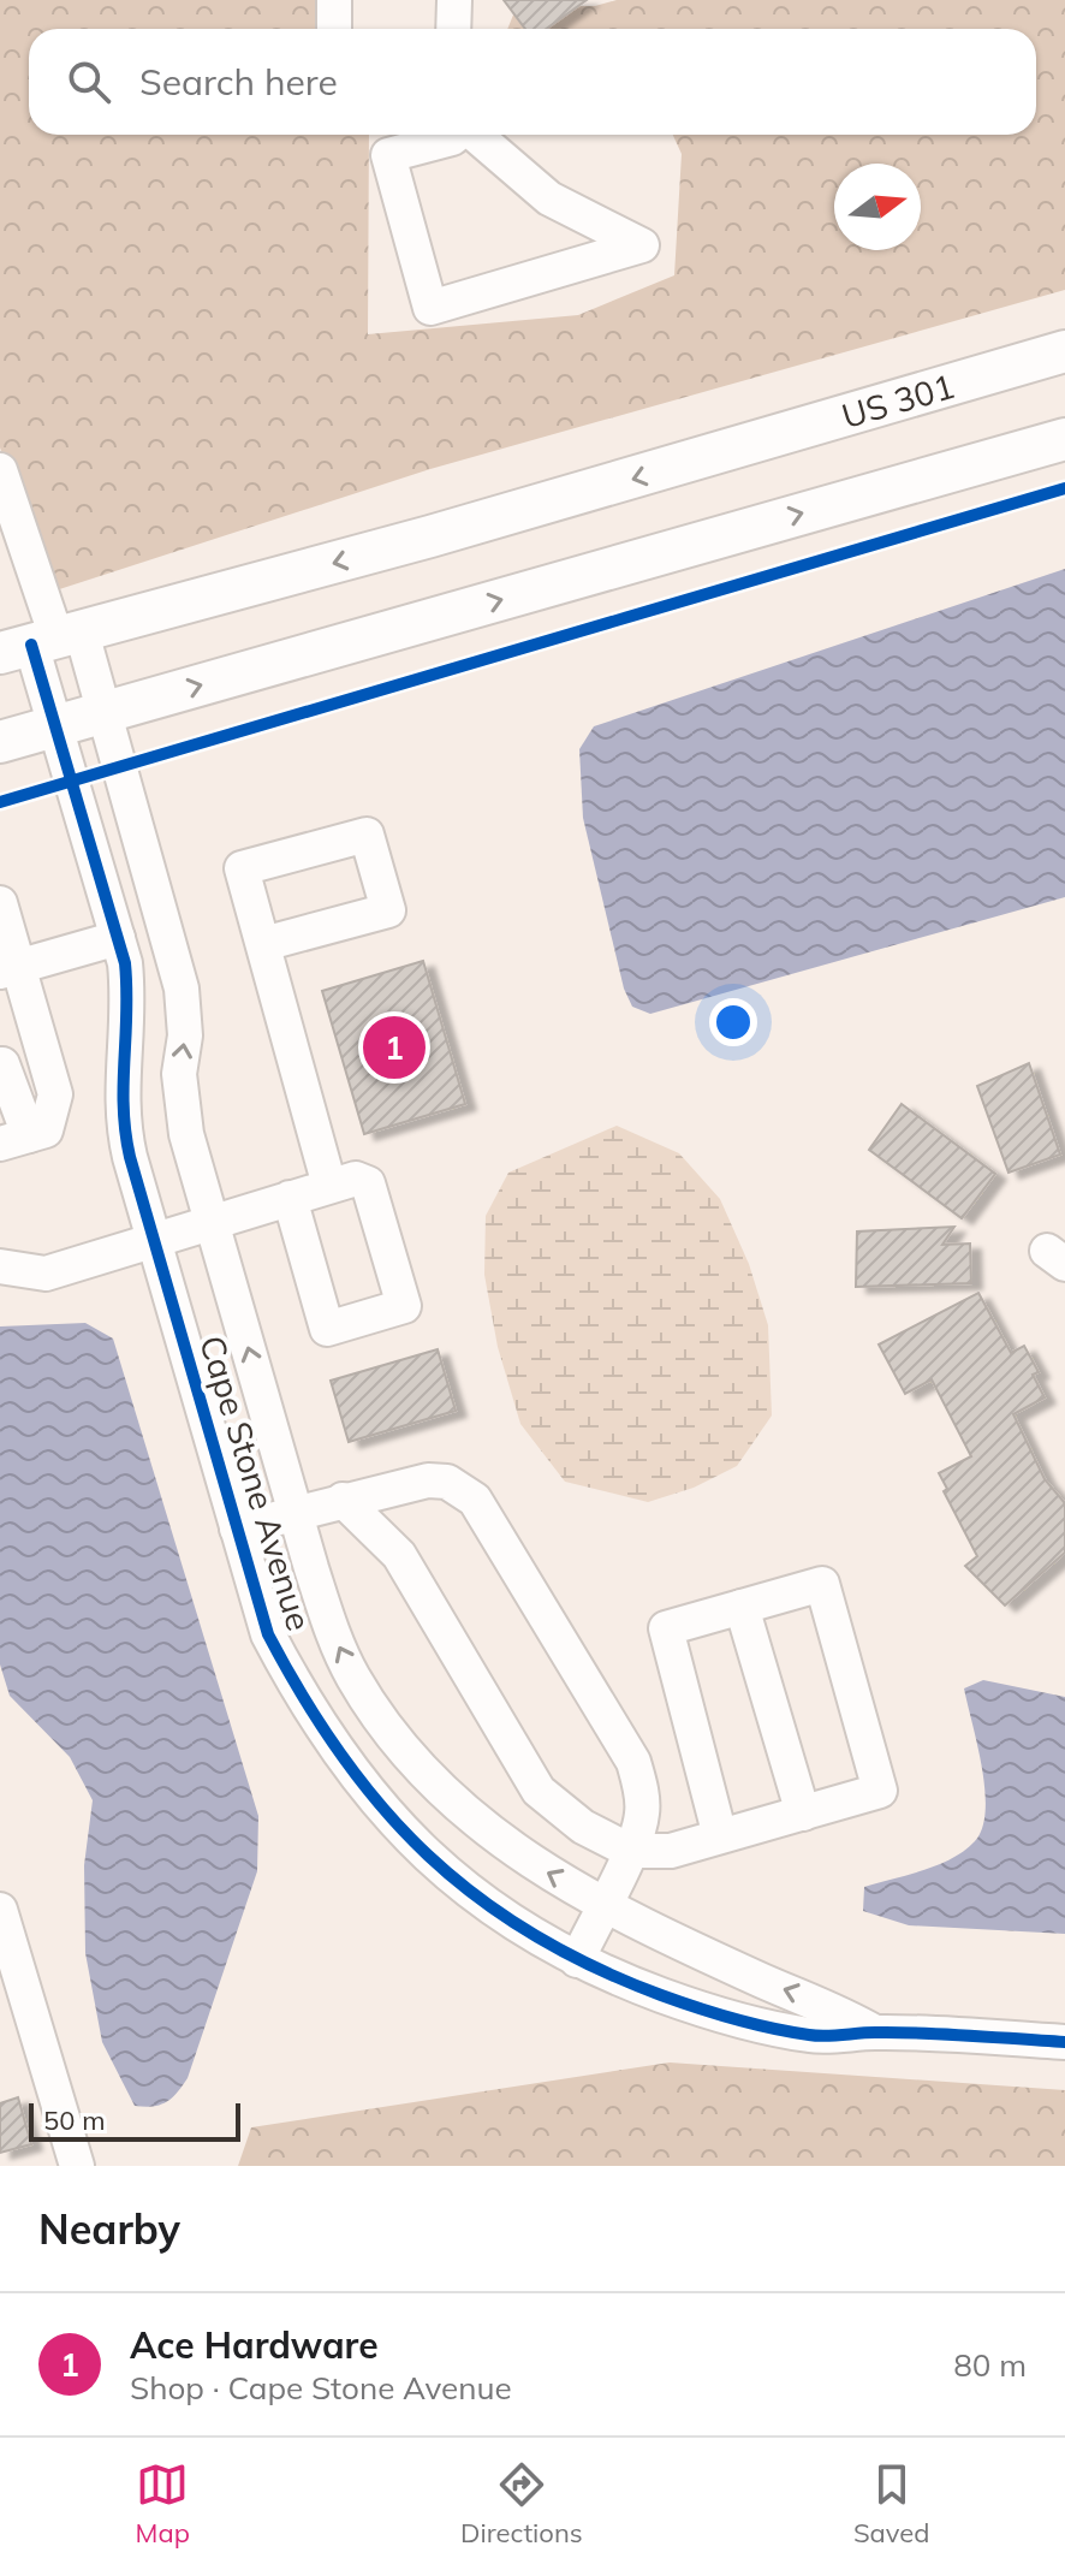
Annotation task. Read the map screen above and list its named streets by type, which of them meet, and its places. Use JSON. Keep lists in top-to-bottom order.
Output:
{
  "streets": {
    "main road": ["US 301"],
    "street": ["Cape Stone Avenue"]
  },
  "crossings": [
    ["US 301", "Cape Stone Avenue"]
  ],
  "scale_bar": "50 m",
  "north": "right",
  "page": {
    "search": "Search here",
    "pins": "1",
    "scale": "50 m",
    "heading": "Nearby",
    "list": [
      {
        "mark": "1",
        "name": "Ace Hardware",
        "note": "Shop · Cape Stone Avenue",
        "value": "80 m"
      }
    ],
    "nav": ["Map", "Directions", "Saved"]
  }
}
